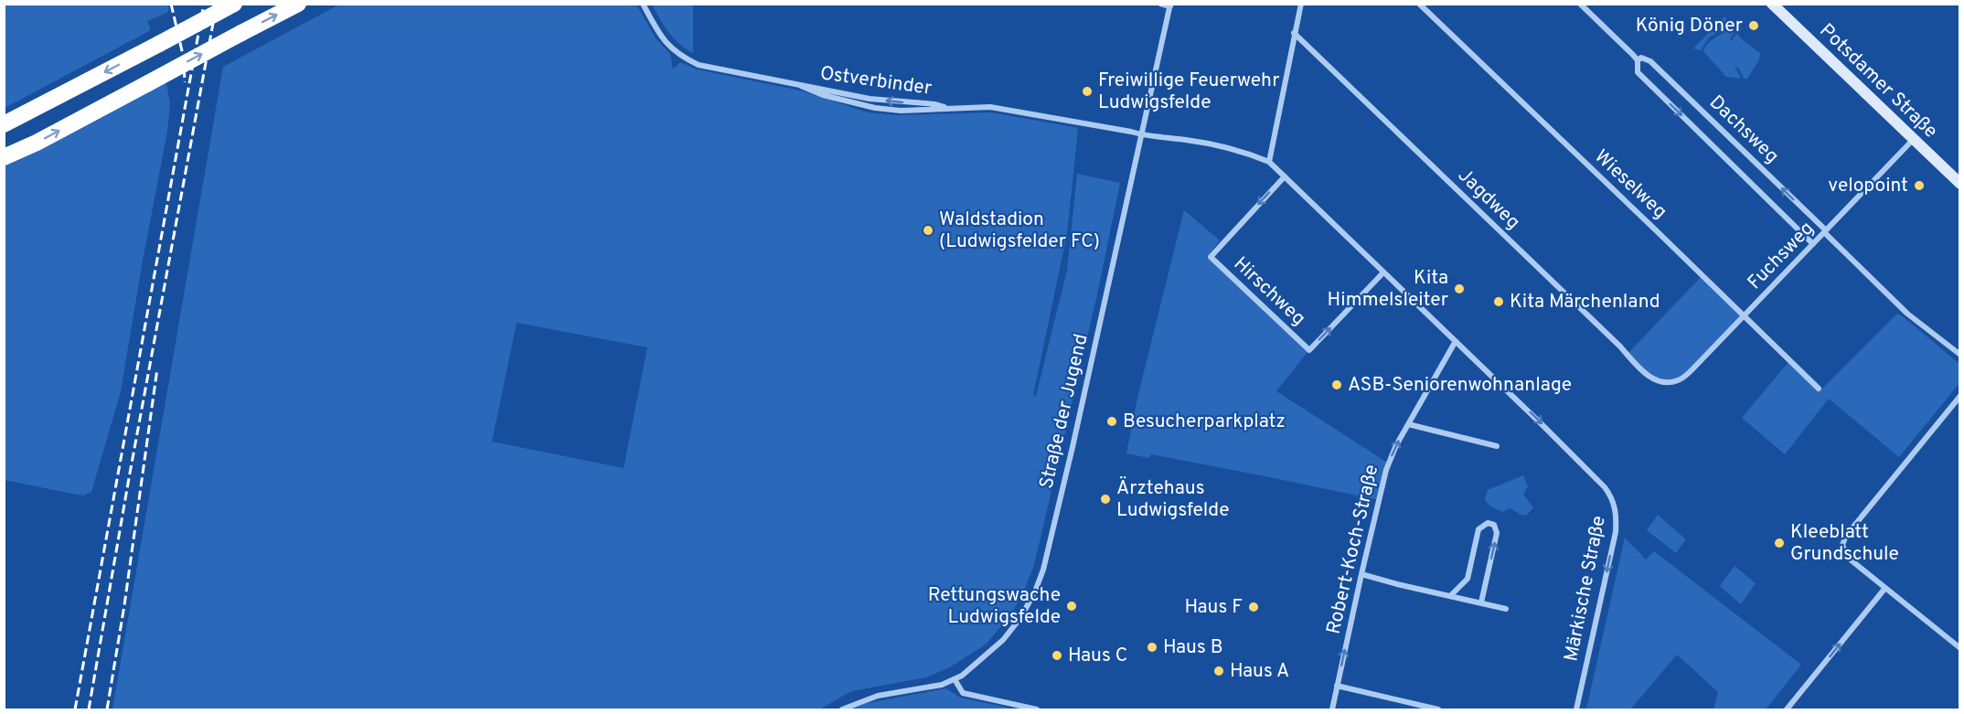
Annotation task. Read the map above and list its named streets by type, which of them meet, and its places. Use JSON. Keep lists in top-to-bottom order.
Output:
{
  "streets": {
    "main road": ["Potsdamer Straße"],
    "street": [
      "Ostverbinder",
      "Dachsweg",
      "Wieselweg",
      "Jagdweg",
      "Fuchsweg",
      "Hirschweg",
      "Straße der Jugend",
      "Robert-Koch-Straße",
      "Märkische Straße"
    ]
  },
  "crossings": [
    ["Ostverbinder", "Straße der Jugend"],
    ["Potsdamer Straße", "Fuchsweg"],
    ["Dachsweg", "Fuchsweg"],
    ["Wieselweg", "Fuchsweg"],
    ["Jagdweg", "Fuchsweg"],
    ["Robert-Koch-Straße", "Märkische Straße"]
  ],
  "one_way": ["Robert-Koch-Straße", "Märkische Straße"],
  "places": [
    "König Döner",
    "Freiwillige Feuerwehr Ludwigsfelde",
    "velopoint",
    "Waldstadion (Ludwigsfelder FC)",
    "Kita Himmelsleiter",
    "Kita Märchenland",
    "ASB-Seniorenwohnanlage",
    "Besucherparkplatz",
    "Ärztehaus Ludwigsfelde",
    "Kleeblatt Grundschule",
    "Rettungswache Ludwigsfelde",
    "Haus F",
    "Haus B",
    "Haus C",
    "Haus A"
  ]
}
